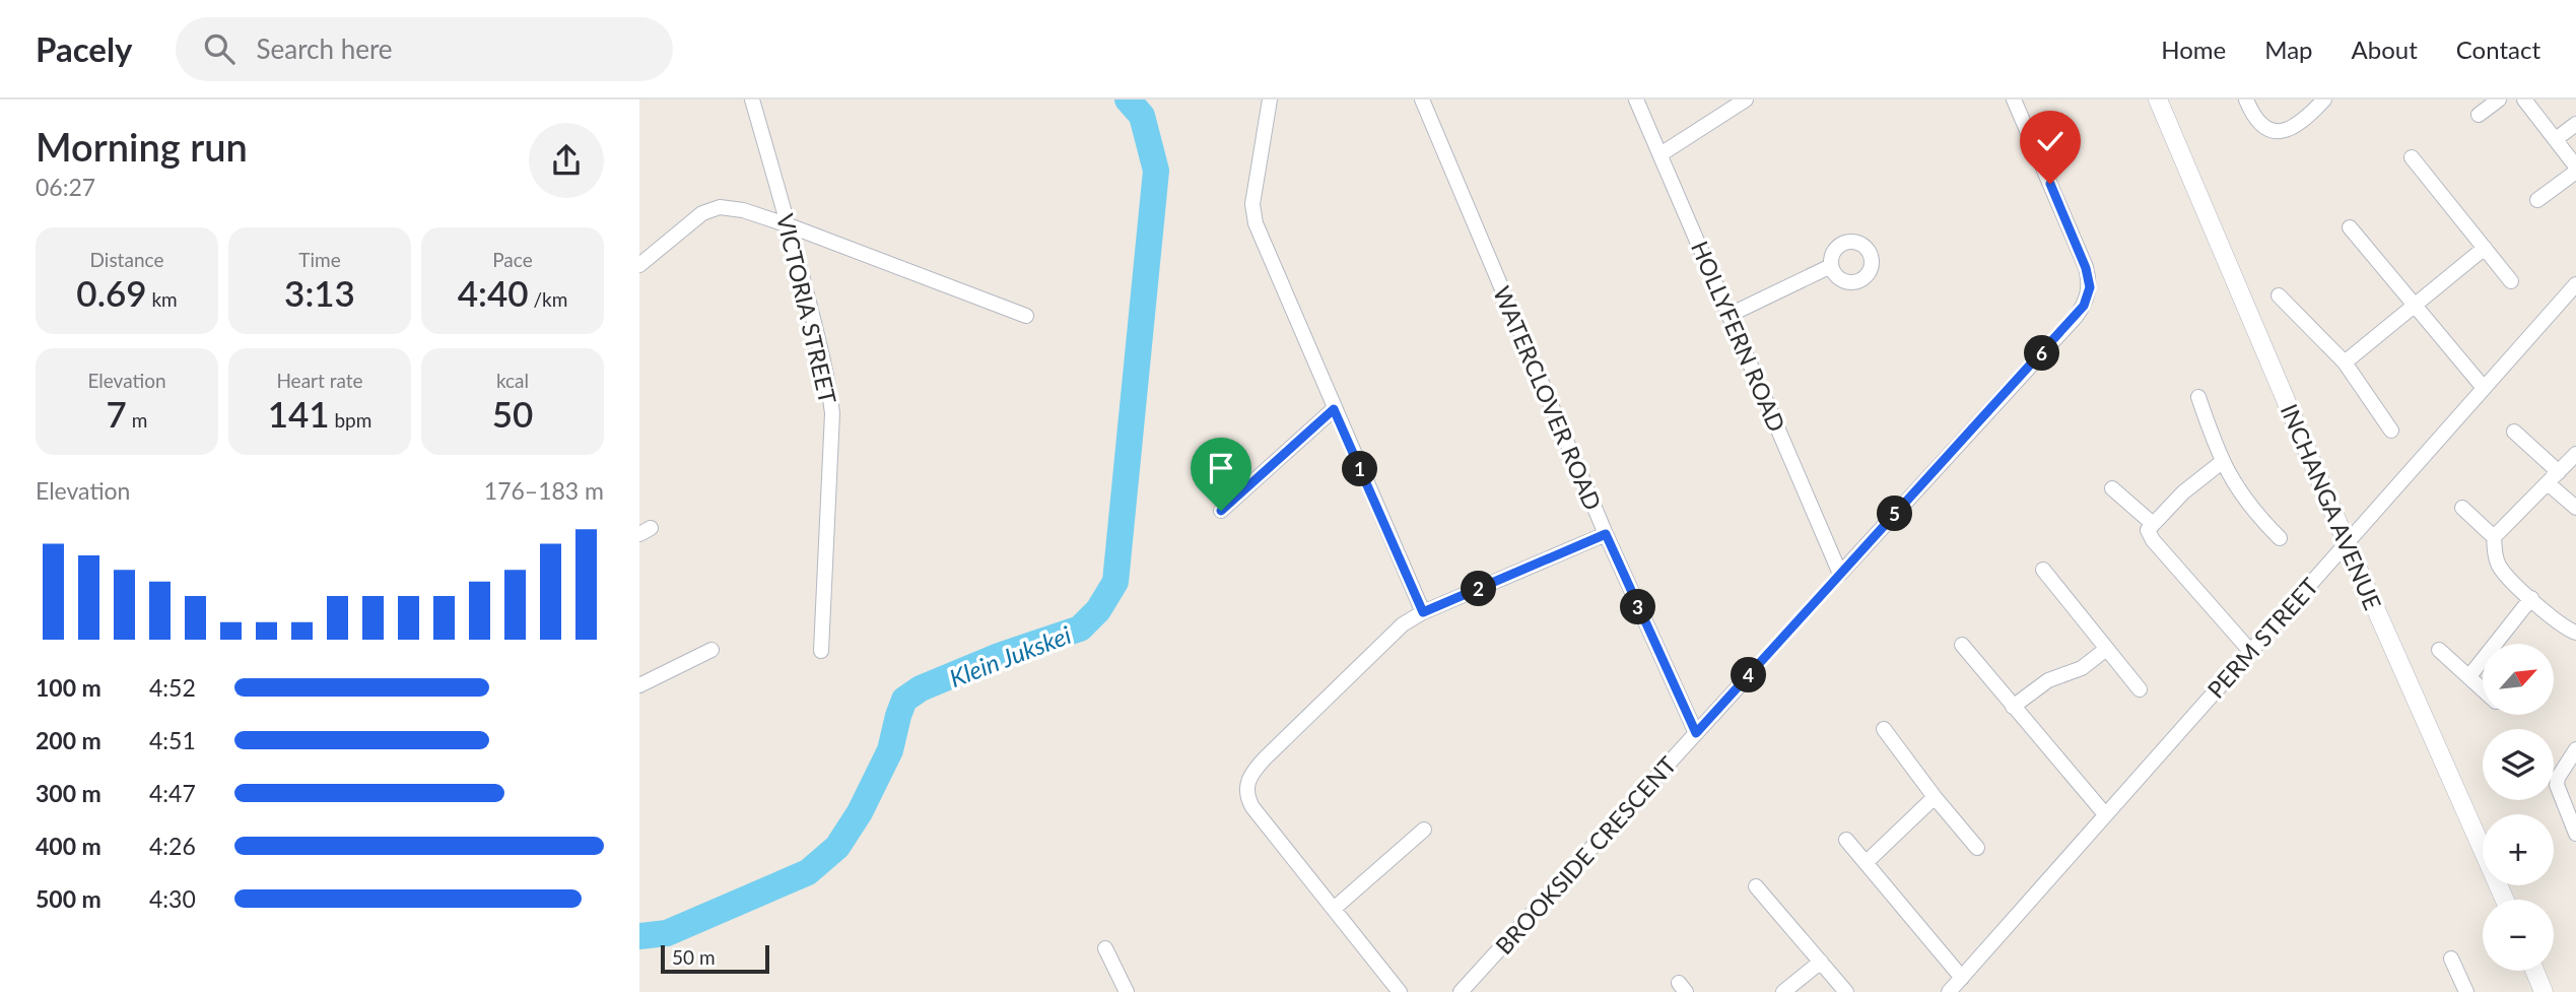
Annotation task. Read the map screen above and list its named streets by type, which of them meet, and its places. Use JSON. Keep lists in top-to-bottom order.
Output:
{
  "streets": {
    "street": [
      "VICTORIA STREET",
      "HOLLYFERN ROAD",
      "WATERCLOVER ROAD",
      "INCHANGA AVENUE",
      "PERM STREET",
      "BROOKSIDE CRESCENT"
    ]
  },
  "crossings": [
    ["WATERCLOVER ROAD", "BROOKSIDE CRESCENT"],
    ["INCHANGA AVENUE", "PERM STREET"]
  ],
  "water": ["Klein Jukskei"],
  "scale_bar": "50 m",
  "north": "top right",
  "page": {
    "header": "Pacely",
    "search": "Search here",
    "nav": [
      "Home",
      "Map",
      "About",
      "Contact"
    ],
    "heading": ["Morning run", "06:27"],
    "stats": [
      ["Distance", "0.69 km"],
      ["Time", "3:13"],
      ["Pace", "4:40 /km"],
      ["Elevation", "7 m"],
      ["Heart rate", "141 bpm"],
      ["kcal", "50"]
    ],
    "pins": [
      "6",
      "1",
      "5",
      "2",
      "3",
      "4"
    ],
    "chart": ["Elevation", "176–183 m"],
    "map_buttons": ["+", "−"],
    "list": [
      {
        "name": "100 m",
        "note": "4:52"
      },
      {
        "name": "200 m",
        "note": "4:51"
      },
      {
        "name": "300 m",
        "note": "4:47"
      },
      {
        "name": "400 m",
        "note": "4:26"
      },
      {
        "name": "500 m",
        "note": "4:30"
      }
    ],
    "scale": "50 m"
  }
}
